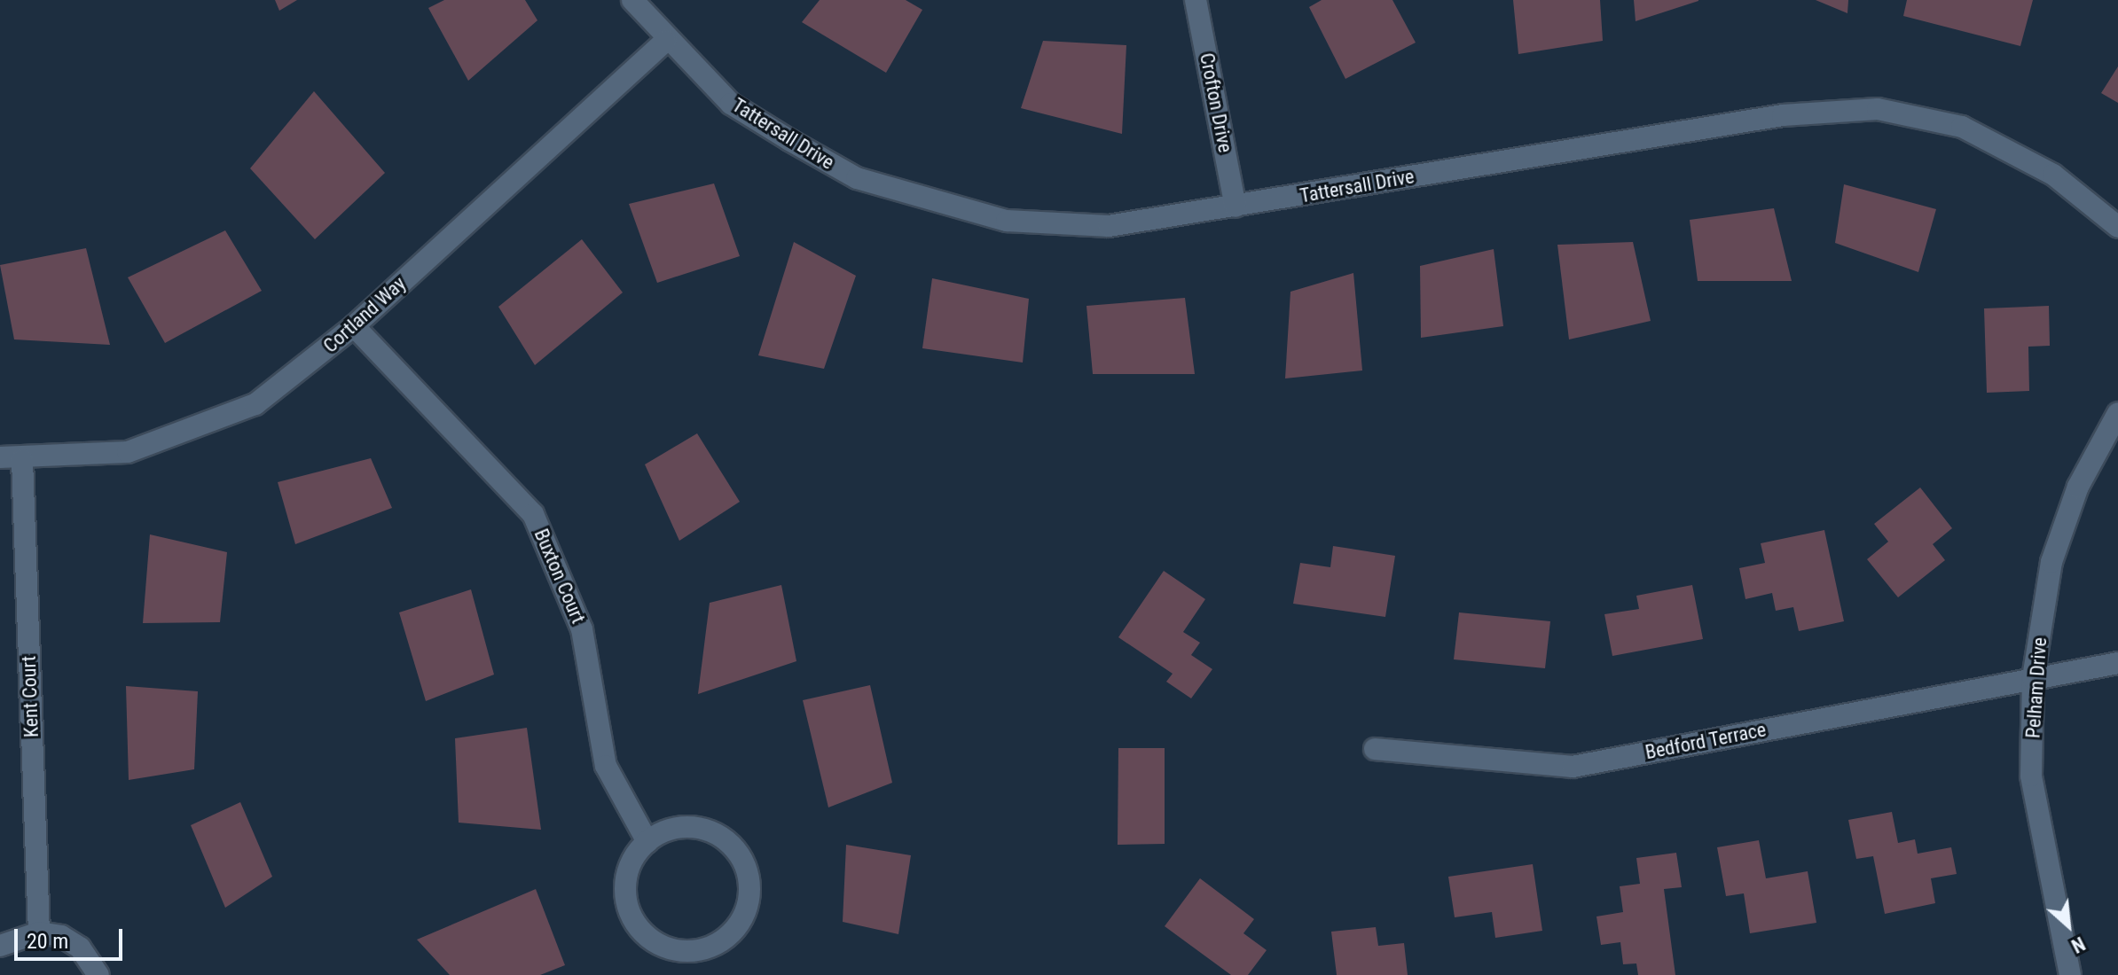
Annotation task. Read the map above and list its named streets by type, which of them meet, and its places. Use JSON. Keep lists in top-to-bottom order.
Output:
{
  "streets": {
    "street": [
      "Crofton Drive",
      "Tattersall Drive",
      "Cortland Way",
      "Buxton Court",
      "Pelham Drive",
      "Kent Court",
      "Bedford Terrace"
    ]
  },
  "crossings": [
    ["Crofton Drive", "Tattersall Drive"],
    ["Tattersall Drive", "Cortland Way"],
    ["Cortland Way", "Buxton Court"],
    ["Cortland Way", "Kent Court"],
    ["Pelham Drive", "Bedford Terrace"]
  ],
  "scale_bar": "20 m",
  "north": "bottom right"
}
